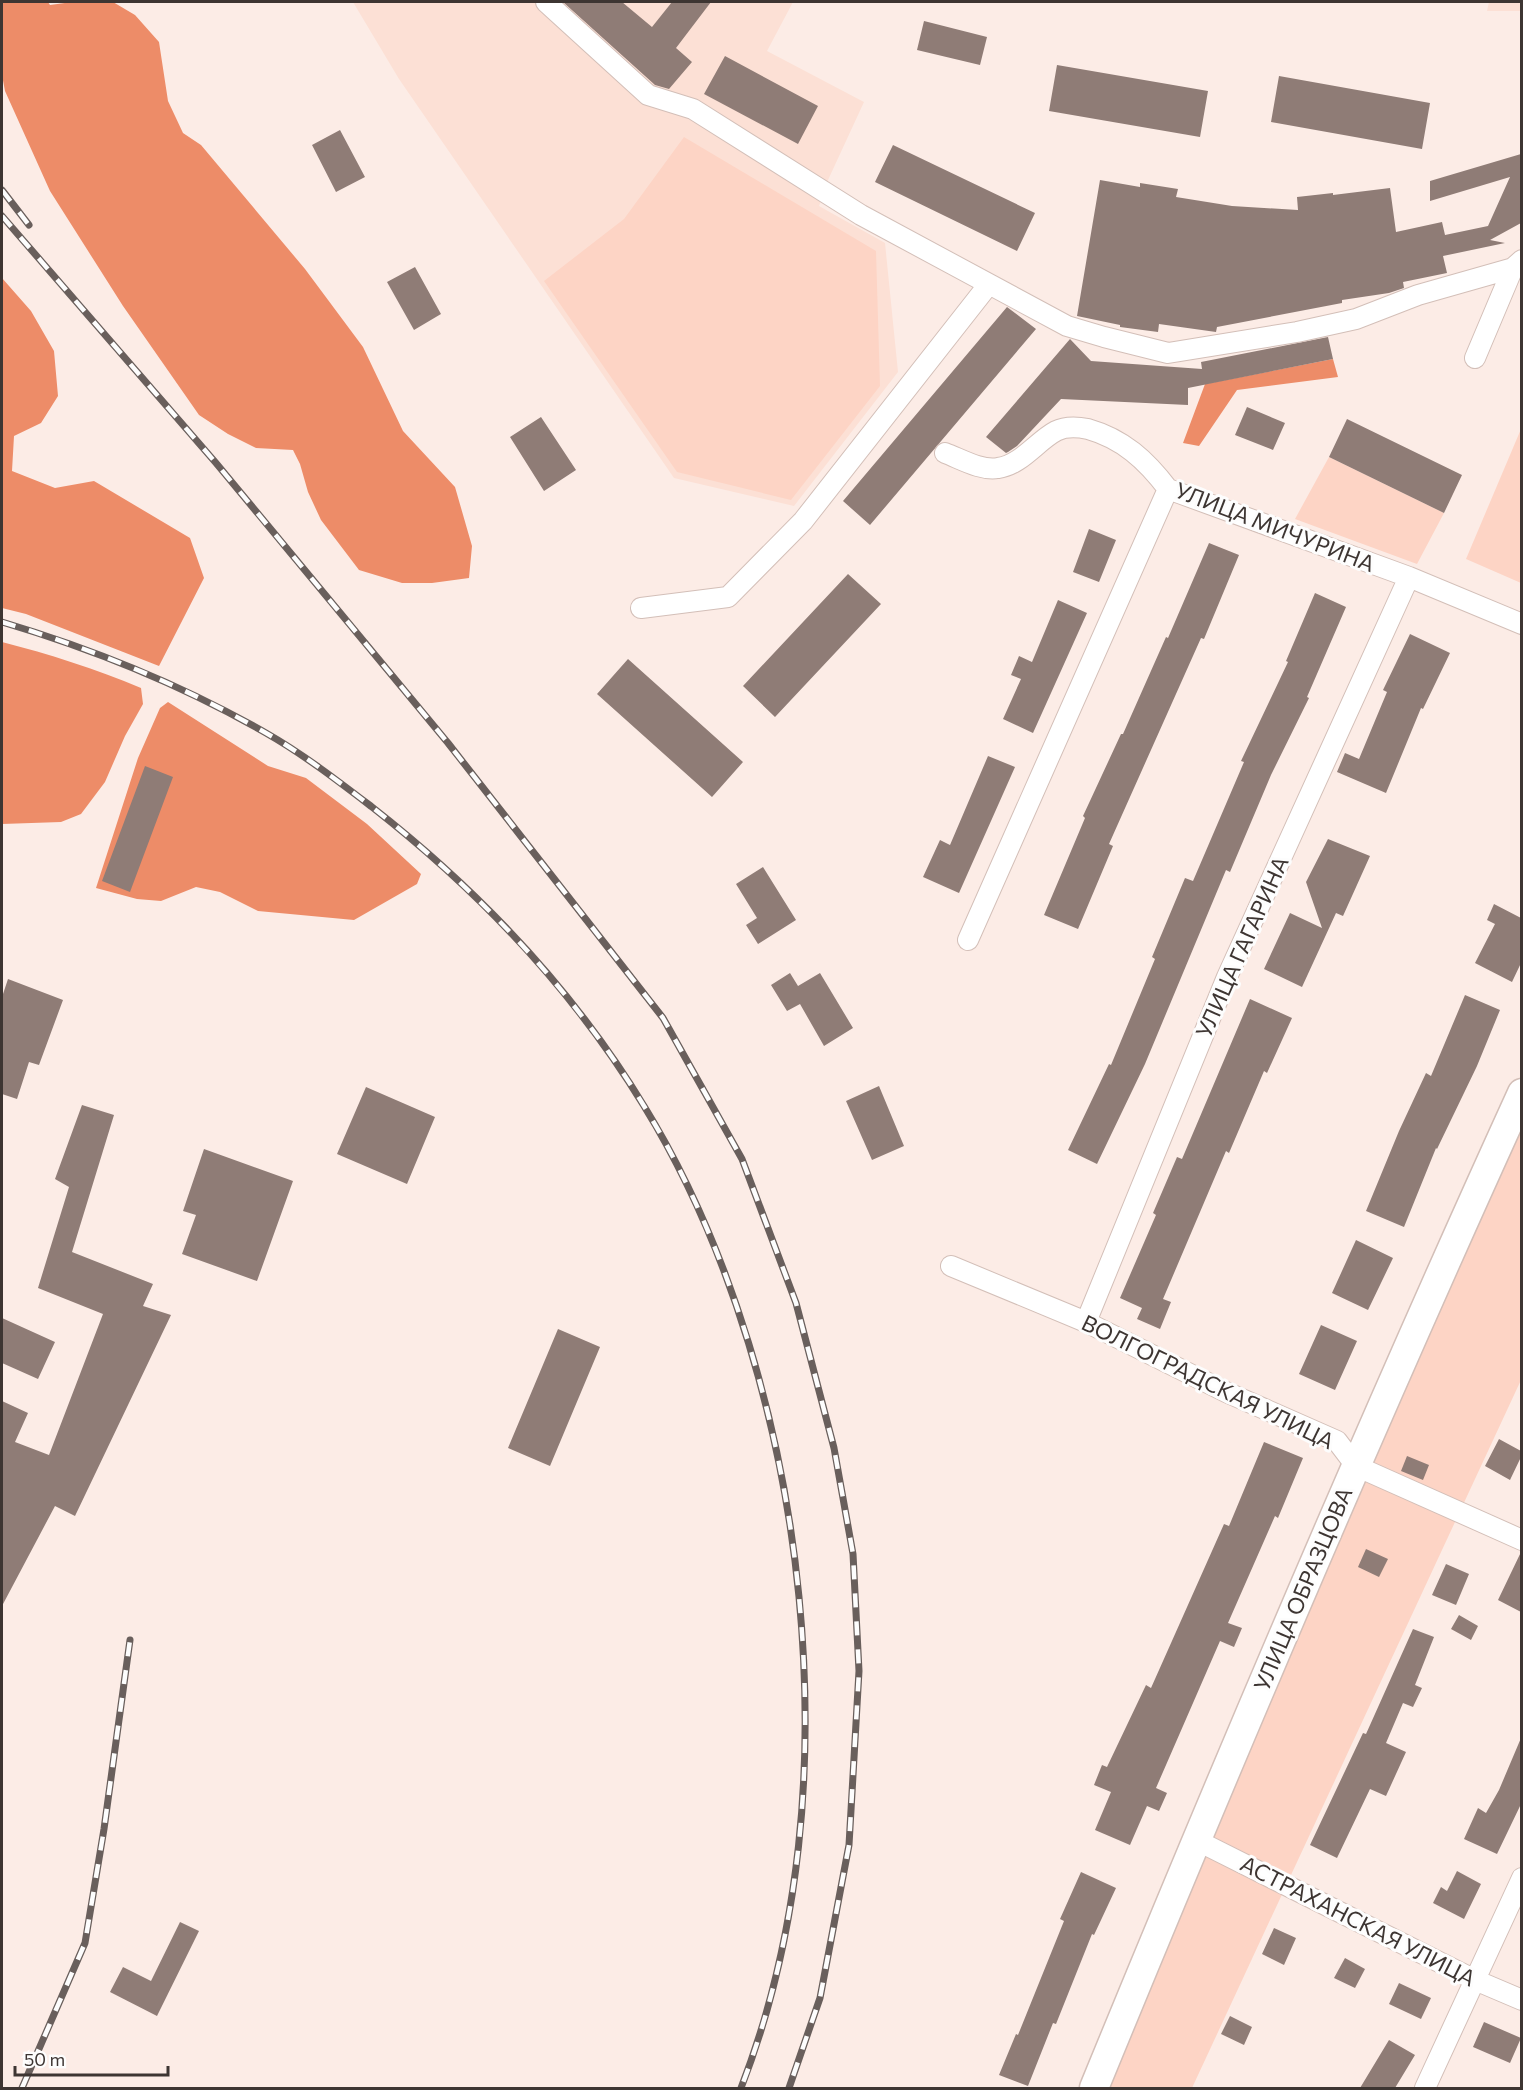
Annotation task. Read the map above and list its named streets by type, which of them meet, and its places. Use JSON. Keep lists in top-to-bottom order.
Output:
{
  "streets": {
    "street": [
      "УЛИЦА МИЧУРИНА",
      "УЛИЦА ГАГАРИНА",
      "ВОЛГОГРАДСКАЯ УЛИЦА",
      "УЛИЦА ОБРАЗЦОВА",
      "АСТРАХАНСКАЯ УЛИЦА"
    ]
  },
  "crossings": [
    ["УЛИЦА МИЧУРИНА", "УЛИЦА ГАГАРИНА"],
    ["УЛИЦА ГАГАРИНА", "ВОЛГОГРАДСКАЯ УЛИЦА"],
    ["ВОЛГОГРАДСКАЯ УЛИЦА", "УЛИЦА ОБРАЗЦОВА"],
    ["УЛИЦА ОБРАЗЦОВА", "АСТРАХАНСКАЯ УЛИЦА"]
  ],
  "scale_bar": "50 m"
}
